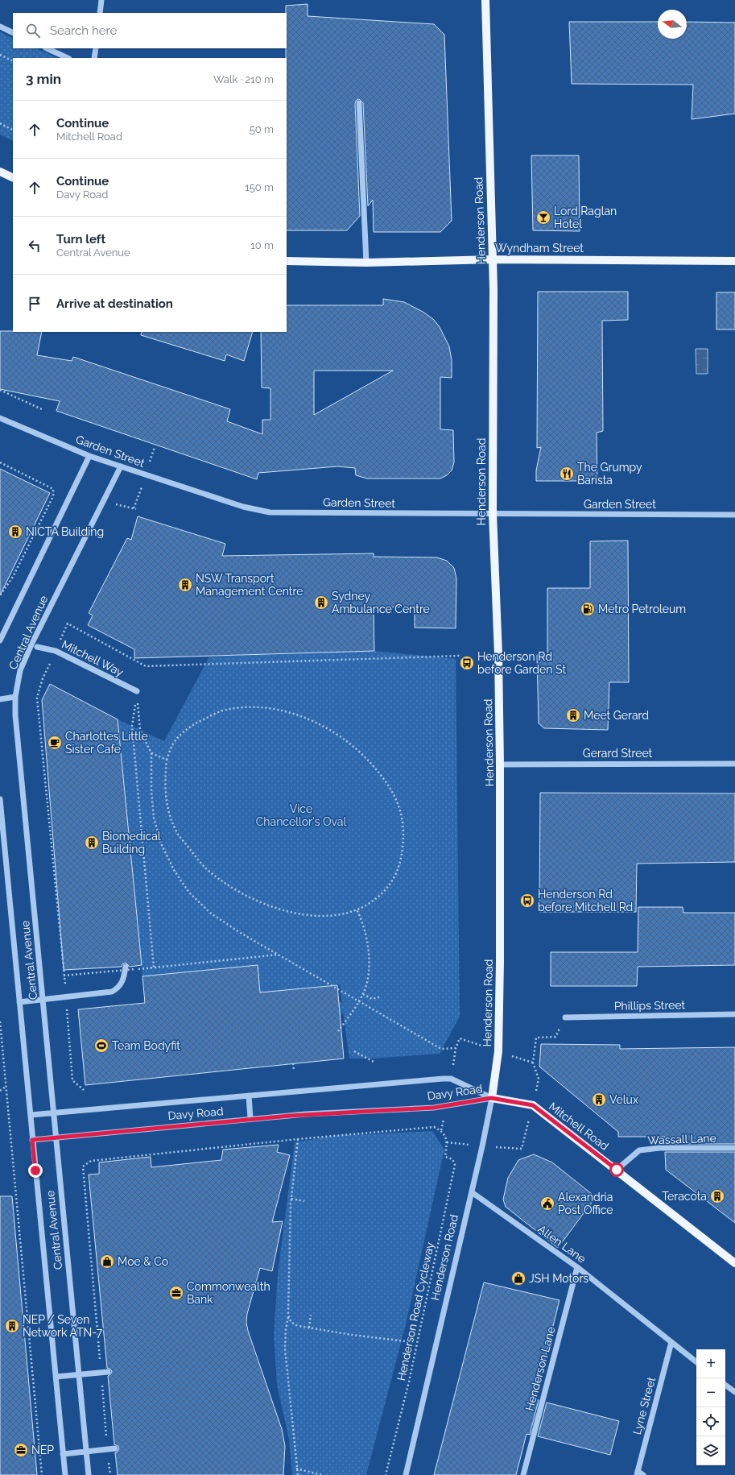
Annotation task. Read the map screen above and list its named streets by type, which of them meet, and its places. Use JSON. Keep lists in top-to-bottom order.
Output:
{
  "streets": {
    "main road": ["Henderson Road", "Wyndham Street", "Mitchell Road"],
    "street": [
      "Garden Street",
      "Central Avenue",
      "Mitchell Way",
      "Gerard Street",
      "Phillips Street",
      "Davy Road",
      "Wassall Lane",
      "Allen Lane",
      "Henderson Lane",
      "Lyne Street"
    ],
    "path": ["Henderson Road Cycleway"]
  },
  "crossings": [
    ["Henderson Road", "Wyndham Street"],
    ["Henderson Road", "Garden Street"],
    ["Henderson Road", "Gerard Street"],
    ["Henderson Road", "Davy Road"],
    ["Henderson Road", "Mitchell Road"],
    ["Henderson Road", "Allen Lane"],
    ["Garden Street", "Central Avenue"],
    ["Central Avenue", "Davy Road"],
    ["Davy Road", "Mitchell Road"],
    ["Mitchell Road", "Wassall Lane"],
    ["Allen Lane", "Henderson Lane"],
    ["Allen Lane", "Lyne Street"]
  ],
  "parks": ["Vice Chancellor's Oval"],
  "places": {
    "bar": ["Lord Raglan Hotel"],
    "restaurant": ["The Grumpy Barista"],
    "building": [
      "NICTA Building",
      "NSW Transport Management Centre",
      "Sydney Ambulance Centre",
      "Meet Gerard",
      "Biomedical Building",
      "Velux",
      "Teracota",
      "NEP / Seven Network ATN-7"
    ],
    "fuel station": ["Metro Petroleum"],
    "bus stop": ["Henderson Rd before Garden St", "Henderson Rd before Mitchell Rd"],
    "cafe": ["Charlottes Little Sister Cafe"],
    "sports": ["Team Bodyfit"],
    "public building": ["Alexandria Post Office"],
    "shop": ["Moe & Co", "JSH Motors"],
    "office": ["Commonwealth Bank", "NEP"]
  },
  "north": "left",
  "page": {
    "search": "Search here",
    "heading": ["3 min", "Walk · 210 m"],
    "list": [
      ["Continue", "Mitchell Road", "50 m"],
      ["Continue", "Davy Road", "150 m"],
      ["Turn left", "Central Avenue", "10 m"],
      "Arrive at destination"
    ],
    "map_buttons": ["+", "−"]
  }
}
